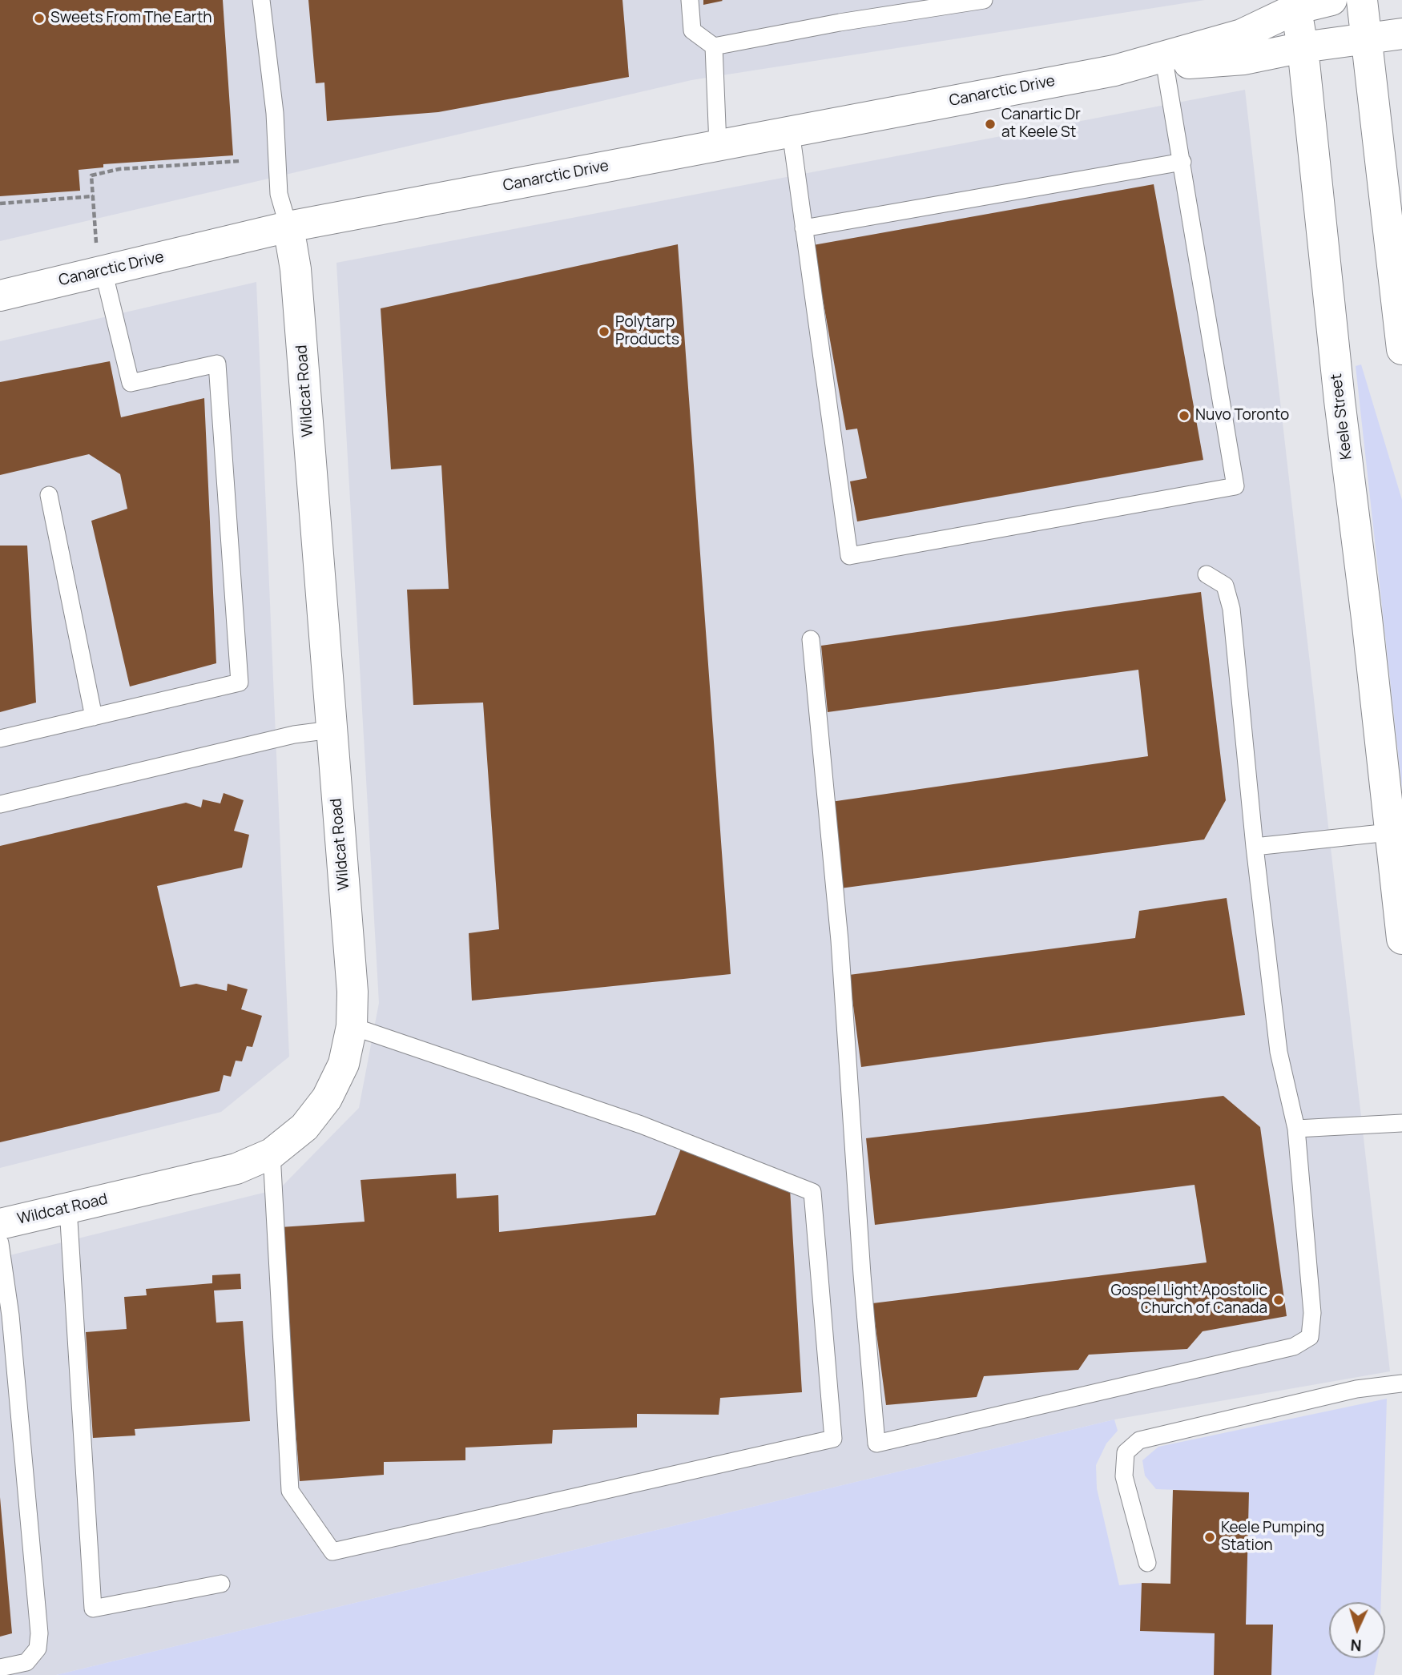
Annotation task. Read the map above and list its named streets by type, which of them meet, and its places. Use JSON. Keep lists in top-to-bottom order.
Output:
{
  "streets": {
    "street": ["Canarctic Drive", "Wildcat Road", "Keele Street"]
  },
  "crossings": [
    ["Canarctic Drive", "Wildcat Road"],
    ["Canarctic Drive", "Keele Street"]
  ],
  "places": [
    "Sweets From The Earth",
    "Canartic Dr at Keele St",
    "Polytarp Products",
    "Nuvo Toronto",
    "Gospel Light Apostolic Church of Canada",
    "Keele Pumping Station"
  ],
  "north": "bottom"
}
